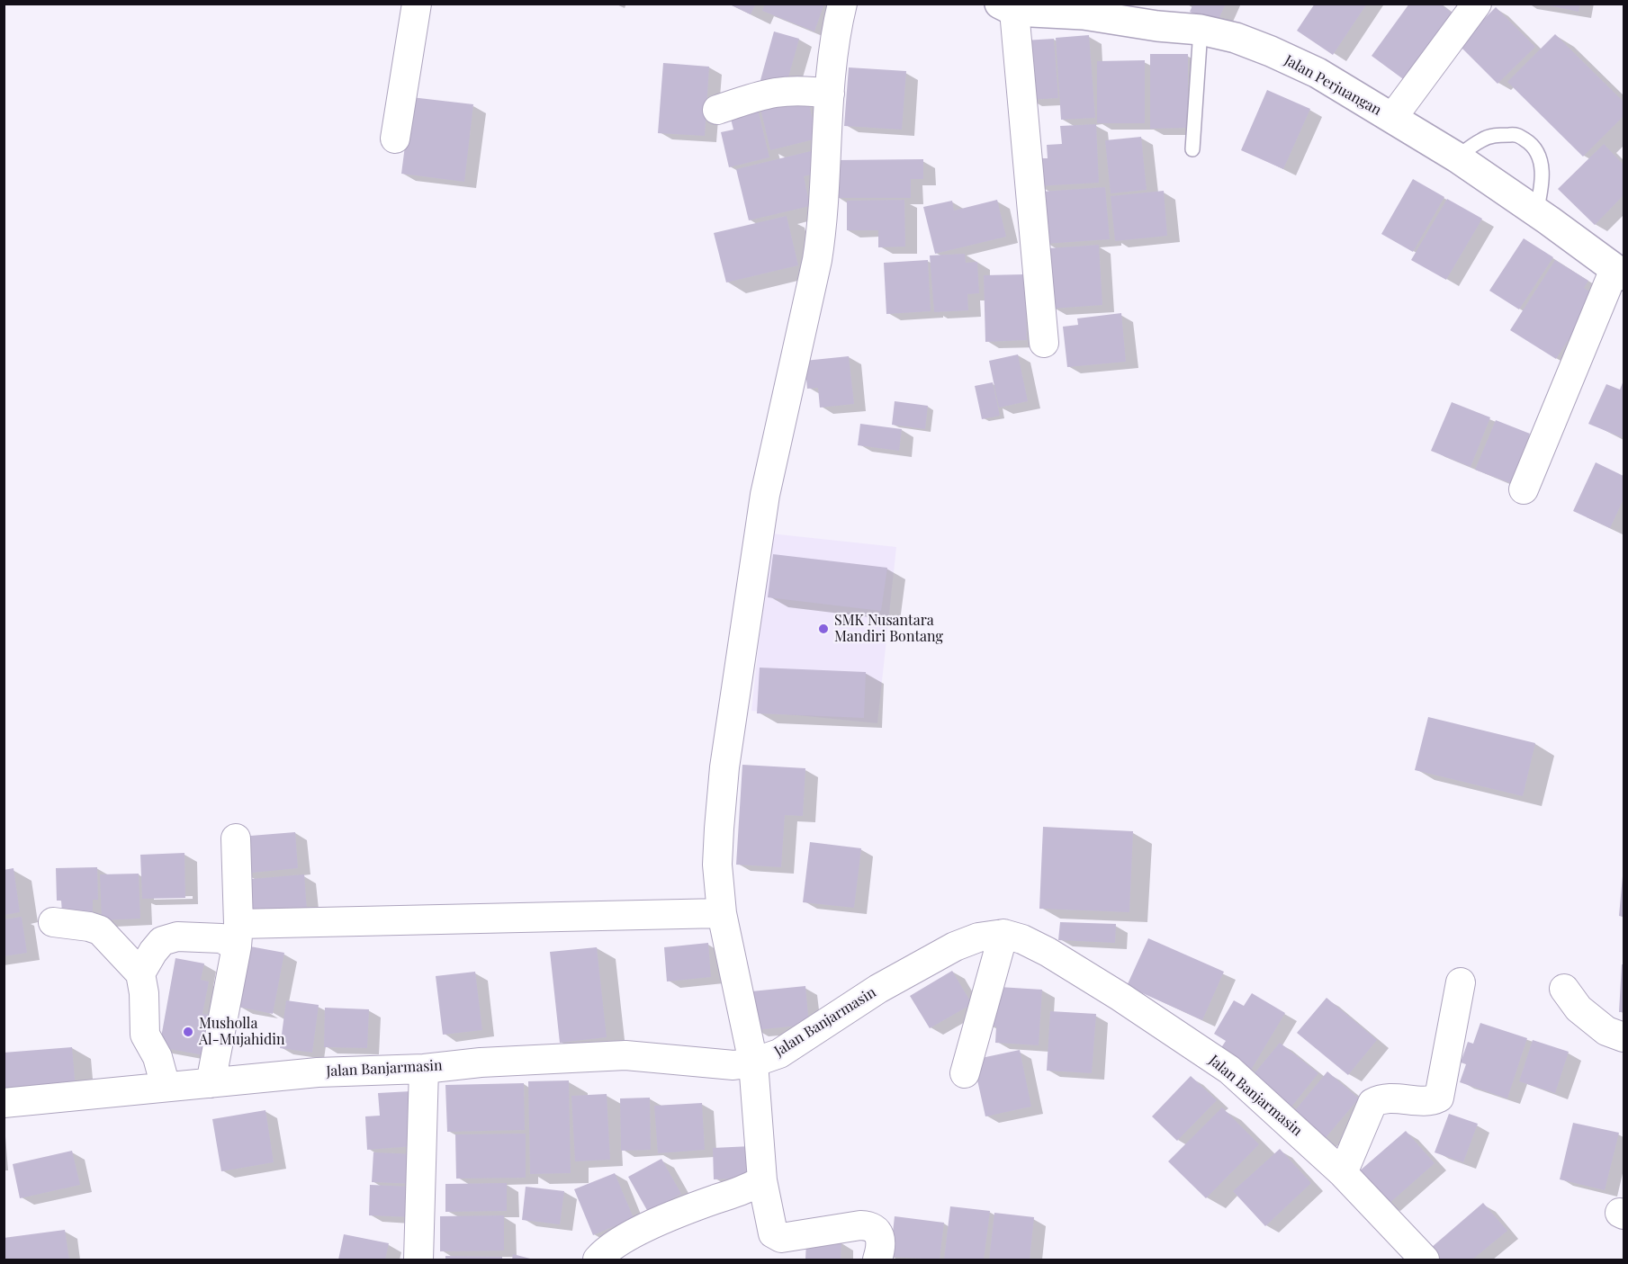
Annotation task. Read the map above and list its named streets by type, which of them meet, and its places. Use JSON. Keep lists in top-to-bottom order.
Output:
{
  "streets": {
    "street": ["Jalan Perjuangan", "Jalan Banjarmasin"]
  },
  "places": ["SMK Nusantara Mandiri Bontang", "Musholla Al-Mujahidin"]
}
